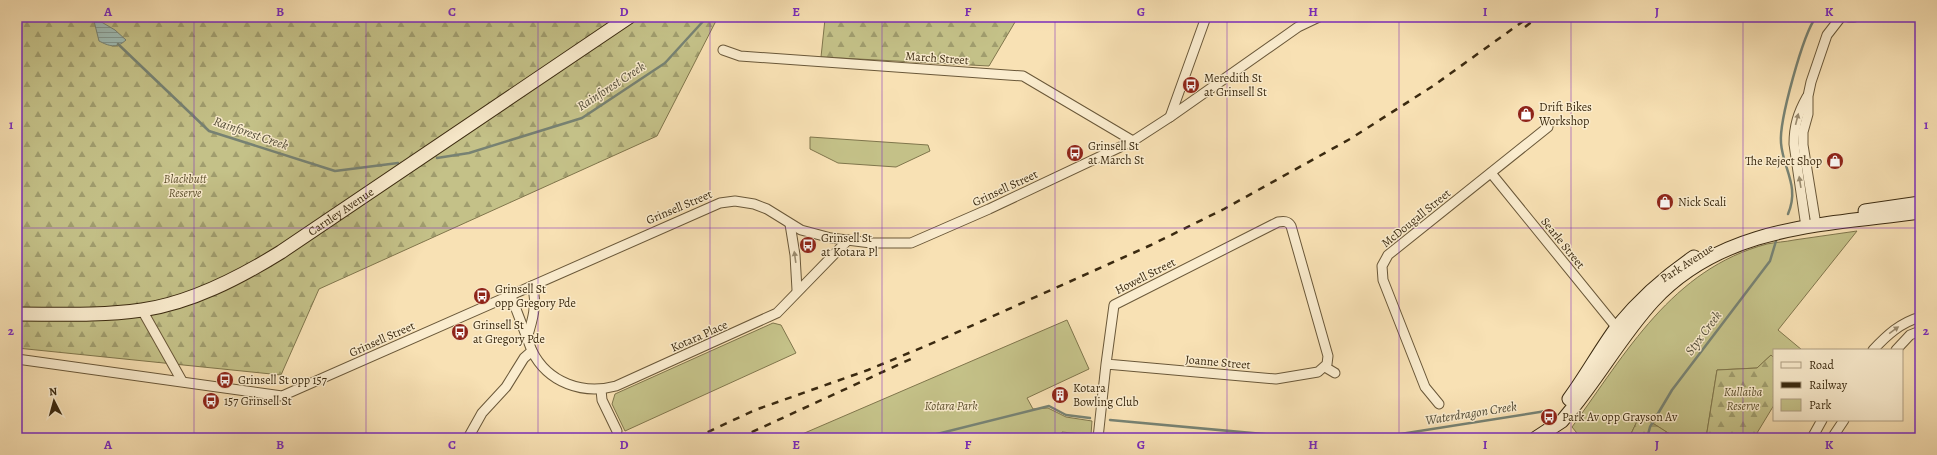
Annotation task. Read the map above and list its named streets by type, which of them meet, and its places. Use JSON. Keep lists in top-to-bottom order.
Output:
{
  "streets": {
    "main road": ["Carnley Avenue", "Park Avenue"],
    "street": [
      "March Street",
      "Grinsell Street",
      "McDougall Street",
      "Searle Street",
      "Howell Street",
      "Kotara Place",
      "Joanne Street"
    ]
  },
  "crossings": [
    ["March Street", "Grinsell Street"],
    ["Grinsell Street", "Kotara Place"],
    ["McDougall Street", "Searle Street"],
    ["Searle Street", "Park Avenue"],
    ["Howell Street", "Joanne Street"]
  ],
  "water": ["Rainforest Creek", "Styx Creek", "Waterdragon Creek"],
  "parks": ["Blackbutt Reserve", "Kullaiba Reserve", "Kotara Park"],
  "places": {
    "bus stop": [
      "Meredith St at Grinsell St",
      "Grinsell St at March St",
      "Grinsell St at Kotara Pl",
      "Grinsell St opp Gregory Pde",
      "Grinsell St at Gregory Pde",
      "Grinsell St opp 157",
      "157 Grinsell St",
      "Park Av opp Grayson Av"
    ],
    "shop": ["Drift Bikes Workshop", "The Reject Shop", "Nick Scali"],
    "building": ["Kotara Bowling Club"]
  },
  "legend": ["Road", "Railway", "Park"],
  "north": "top",
  "grid": {
    "columns": [
      "A",
      "B",
      "C",
      "D",
      "E",
      "F",
      "G",
      "H",
      "I",
      "J",
      "K"
    ],
    "rows": ["1", "2"]
  }
}
